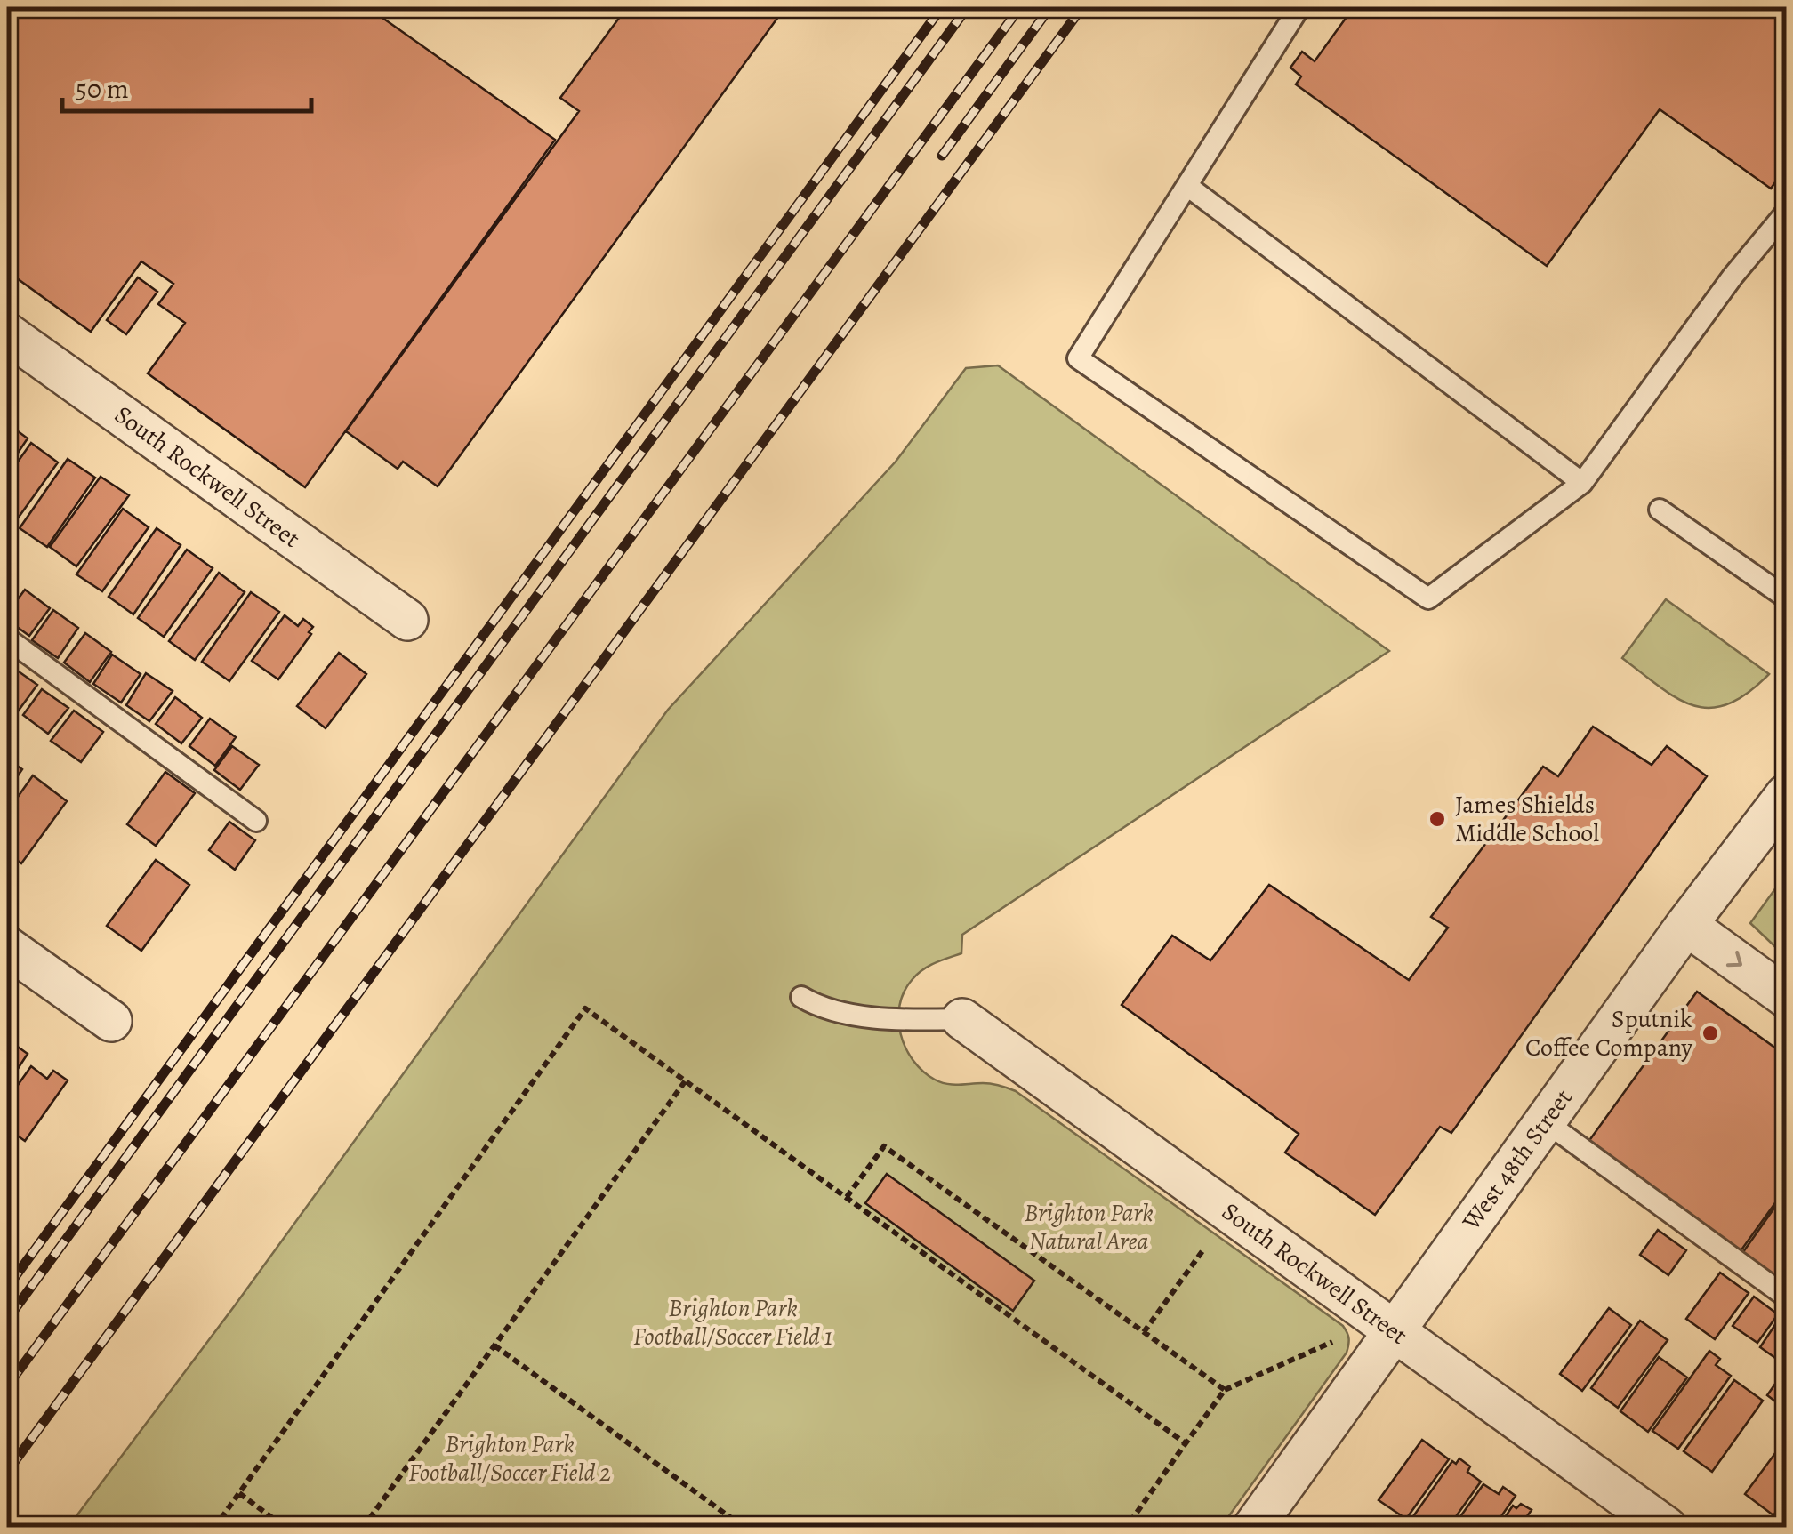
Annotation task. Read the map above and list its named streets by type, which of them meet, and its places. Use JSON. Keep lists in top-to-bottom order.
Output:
{
  "streets": {
    "street": ["South Rockwell Street", "West 48th Street"]
  },
  "crossings": [
    ["South Rockwell Street", "West 48th Street"]
  ],
  "parks": ["Brighton Park Natural Area", "Brighton Park Football/Soccer Field 1", "Brighton Park Football/Soccer Field 2"],
  "places": ["James Shields Middle School", "Sputnik Coffee Company"],
  "scale_bar": "50 m"
}
